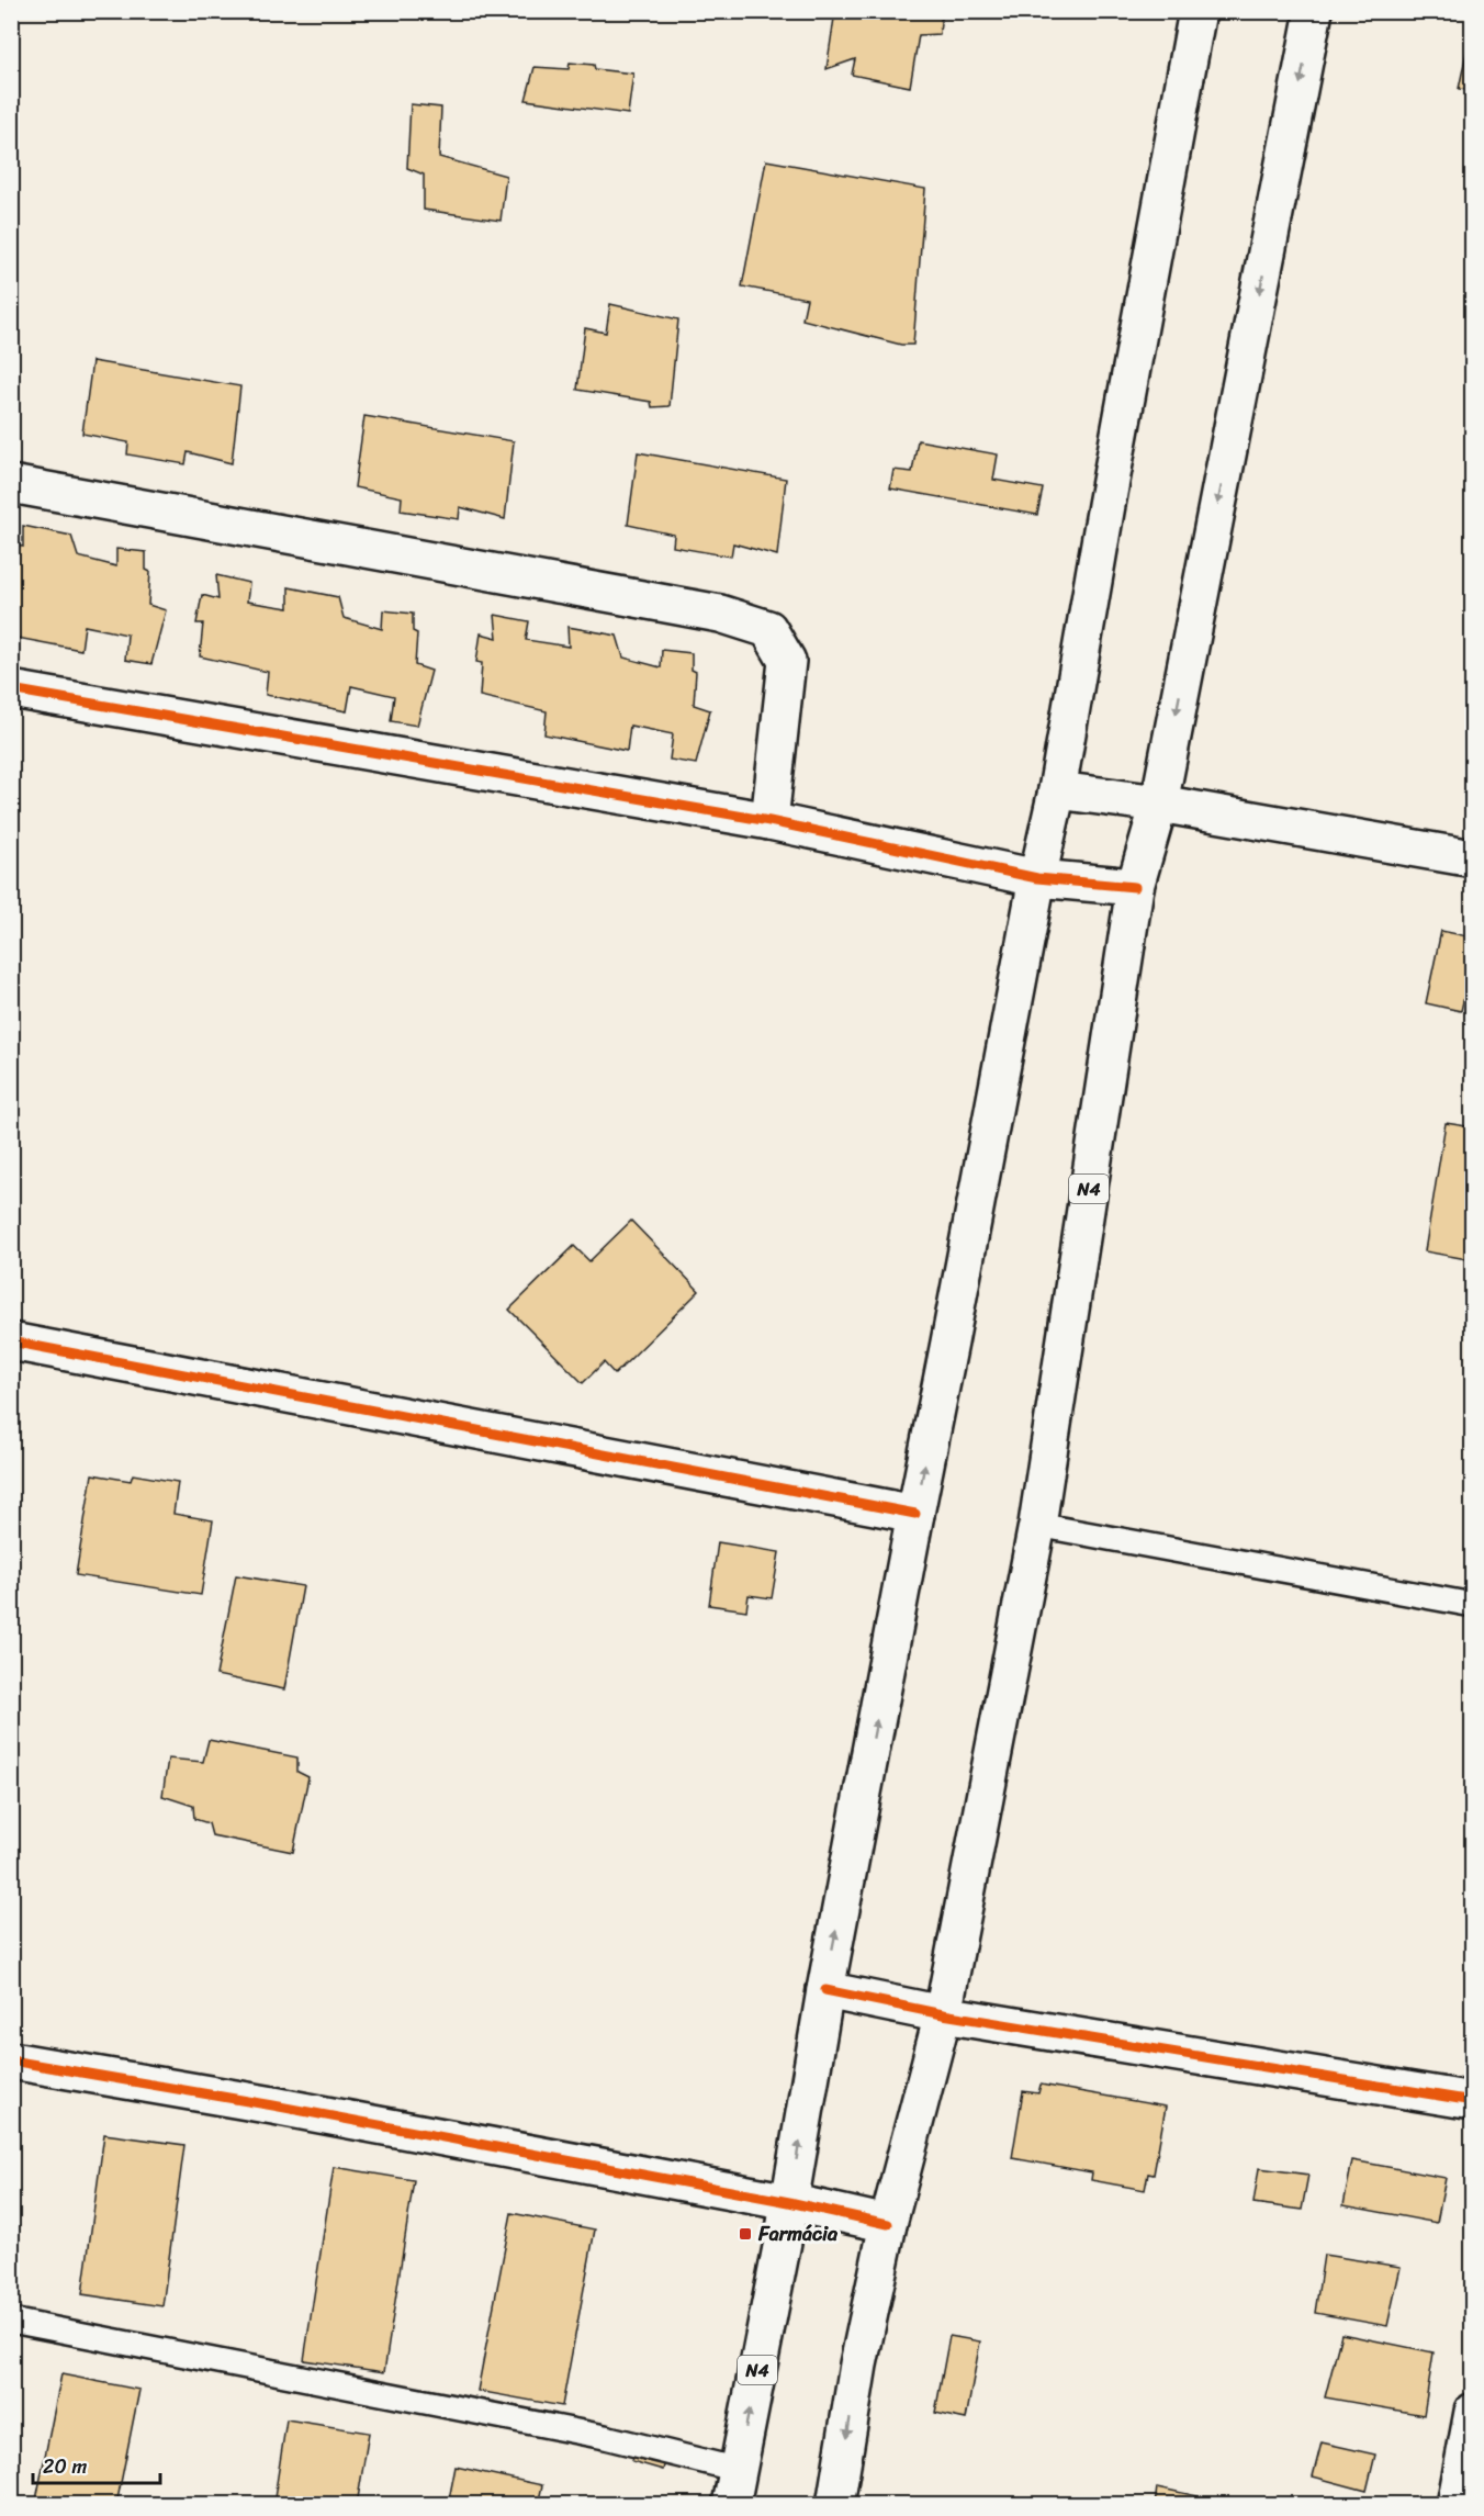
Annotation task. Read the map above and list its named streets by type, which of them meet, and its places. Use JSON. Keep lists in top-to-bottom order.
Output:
{
  "streets": {
    "main road": ["N4"]
  },
  "places": {
    "transit": ["Farmácia"]
  },
  "scale_bar": "20 m"
}
